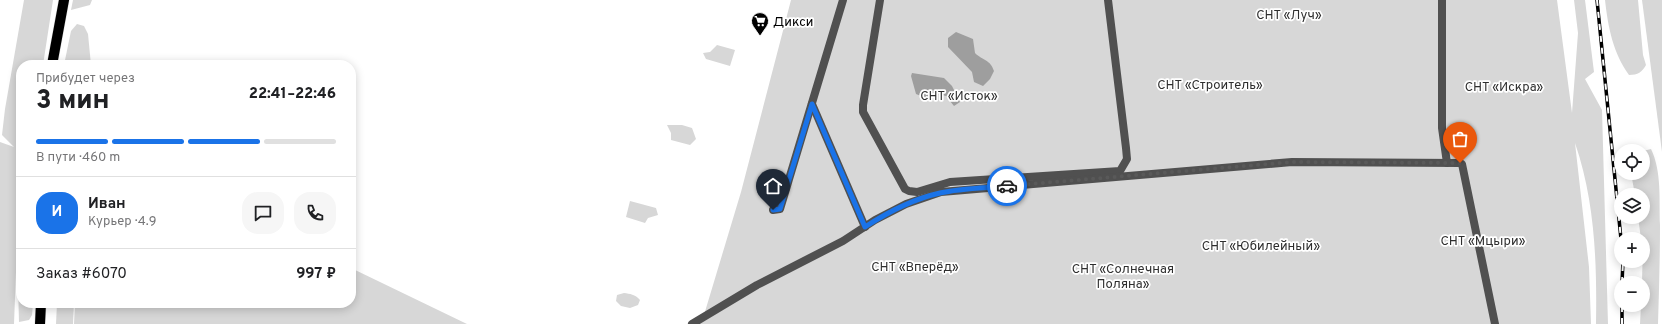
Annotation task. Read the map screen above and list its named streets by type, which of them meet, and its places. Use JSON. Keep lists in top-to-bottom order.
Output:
{
  "parks": [
    "СНТ «Луч»",
    "СНТ «Строитель»",
    "СНТ «Искра»",
    "СНТ «Исток»",
    "СНТ «Мцыри»",
    "СНТ «Юбилейный»",
    "СНТ «Вперёд»",
    "СНТ «Солнечная Поляна»"
  ],
  "places": {
    "supermarket": ["Дикси"]
  },
  "page": {
    "heading": ["3 мин", "Прибудет через", "22:41–22:46"],
    "panel": [
      "Иван",
      "Курьер · 4.9",
      "Заказ #6070",
      "997 ₽"
    ],
    "bar": "В пути · 460 m",
    "map_buttons": ["+", "−"],
    "round": "И"
  }
}
